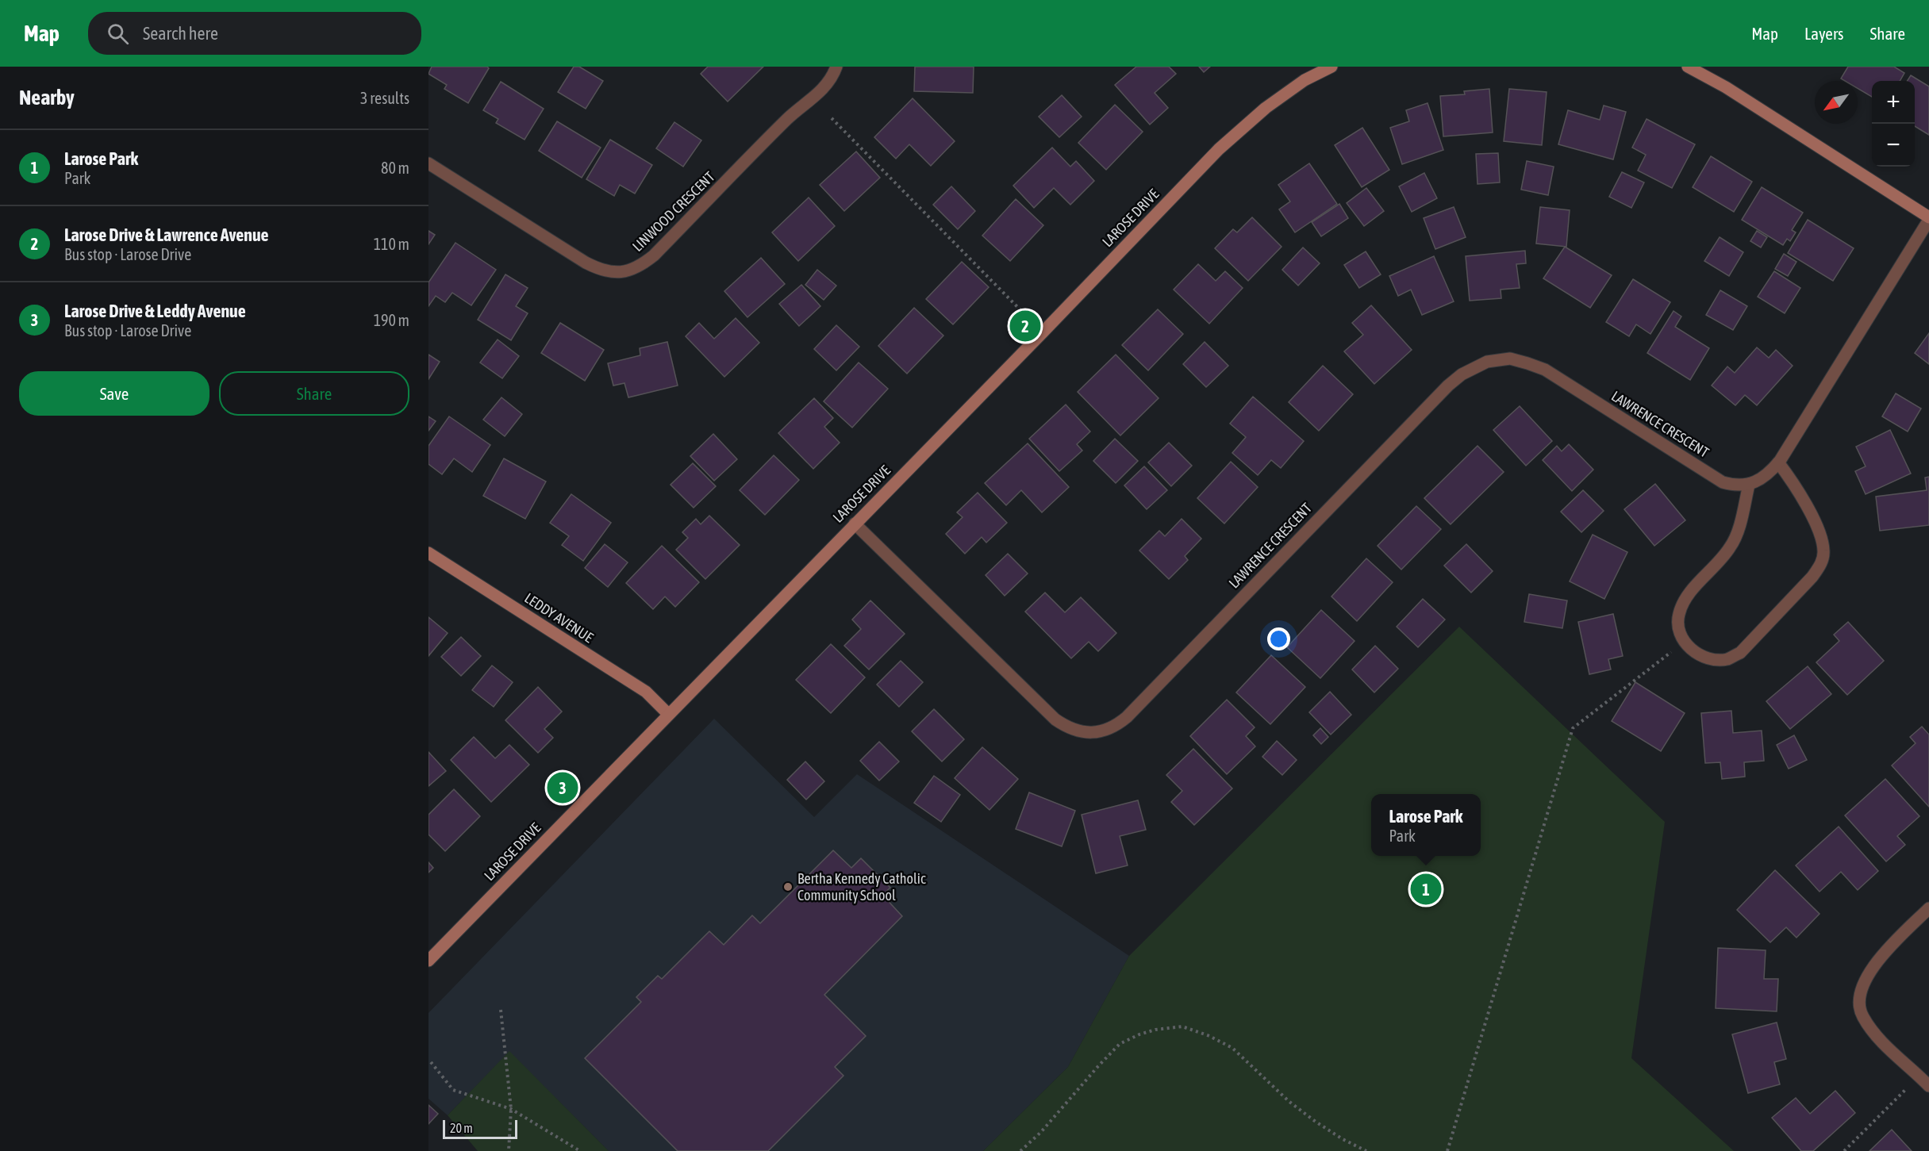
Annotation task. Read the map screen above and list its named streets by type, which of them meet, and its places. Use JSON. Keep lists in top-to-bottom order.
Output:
{
  "streets": {
    "street": [
      "LINWOOD CRESCENT",
      "LAROSE DRIVE",
      "LAWRENCE CRESCENT",
      "LEDDY AVENUE"
    ]
  },
  "crossings": [
    ["LAROSE DRIVE", "LAWRENCE CRESCENT"],
    ["LAROSE DRIVE", "LEDDY AVENUE"]
  ],
  "places": ["Bertha Kennedy Catholic Community School"],
  "scale_bar": "20 m",
  "north": "bottom left",
  "page": {
    "header": "Map",
    "search": "Search here",
    "nav": ["Map", "Layers", "Share"],
    "heading": ["Nearby", "3 results"],
    "map_buttons": ["+", "−"],
    "list": [
      {
        "mark": "1",
        "name": "Larose Park",
        "note": "Park",
        "value": "80 m"
      },
      {
        "mark": "2",
        "name": "Larose Drive & Lawrence Avenue",
        "note": "Bus stop · Larose Drive",
        "value": "110 m"
      },
      {
        "mark": "3",
        "name": "Larose Drive & Leddy Avenue",
        "note": "Bus stop · Larose Drive",
        "value": "190 m"
      }
    ],
    "pins": ["2", "3", "1"],
    "buttons": ["Save", "Share"],
    "popup": ["Larose Park", "Park"],
    "scale": "20 m"
  }
}
